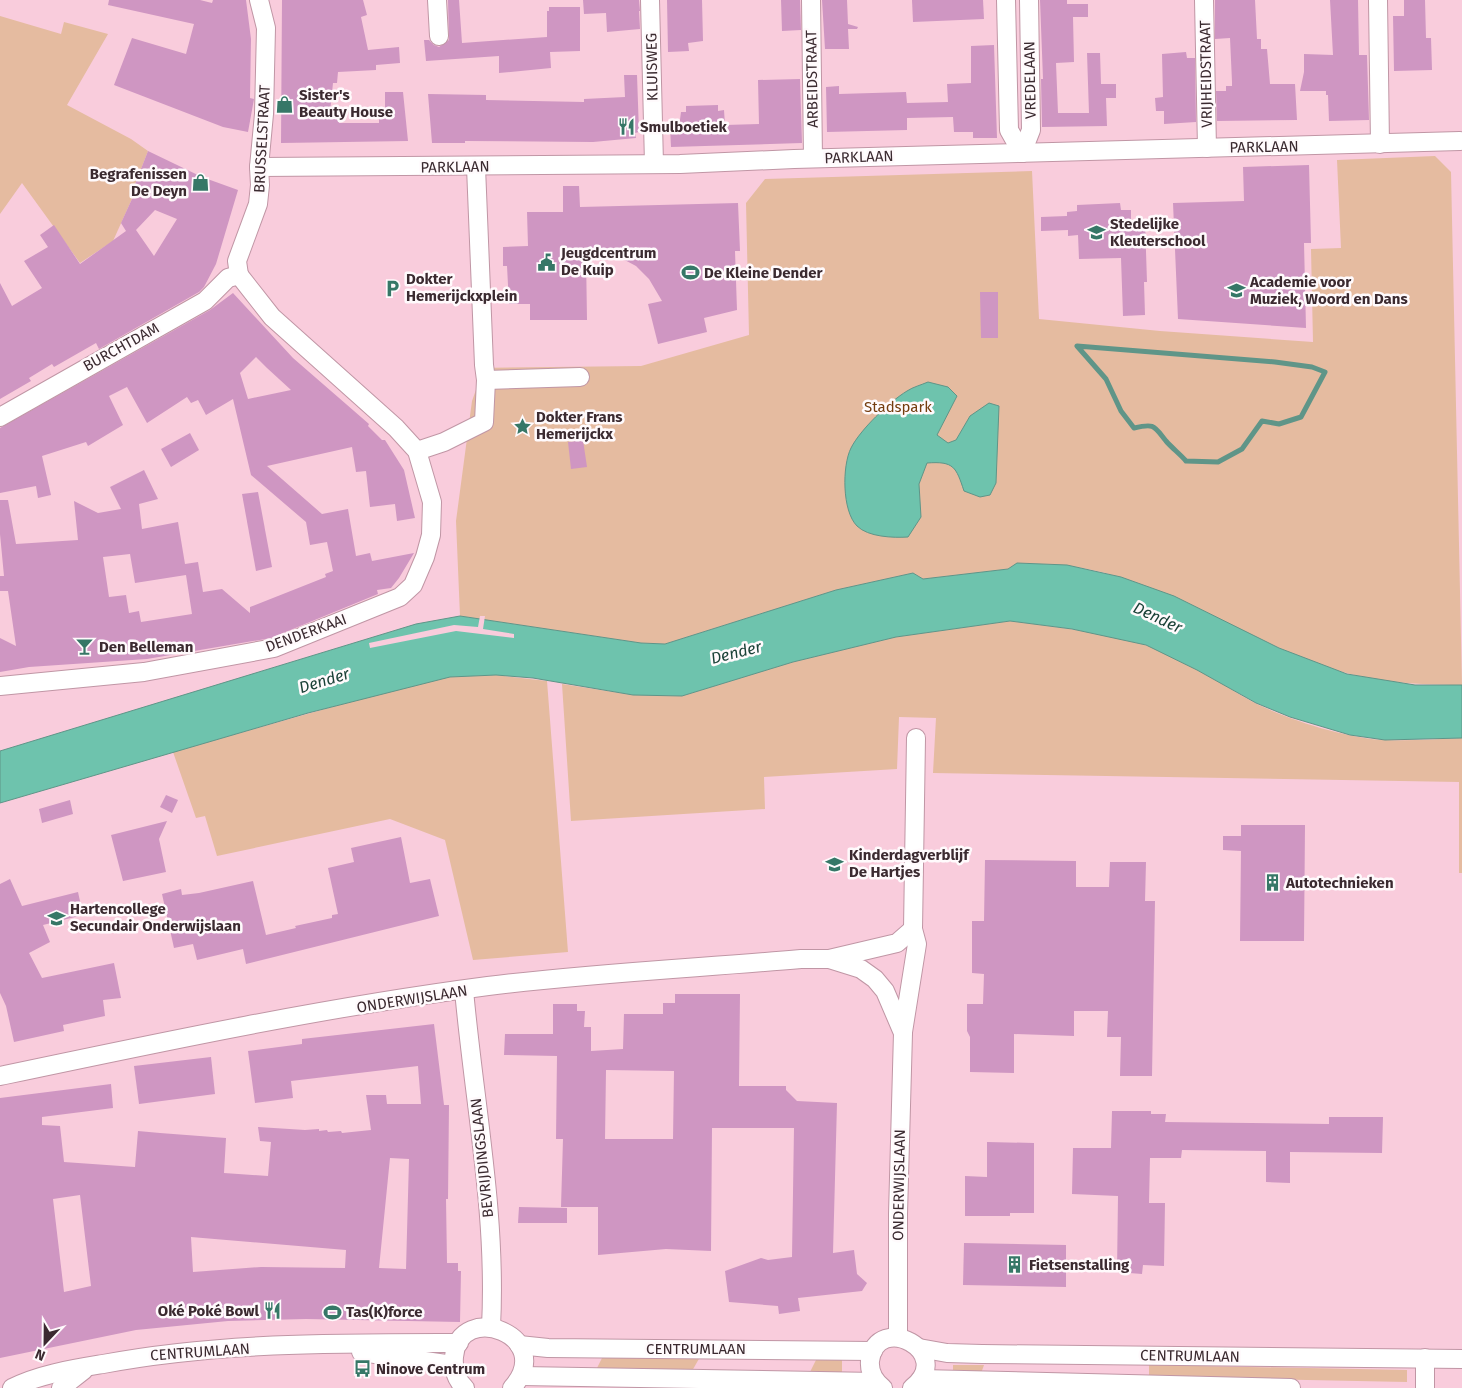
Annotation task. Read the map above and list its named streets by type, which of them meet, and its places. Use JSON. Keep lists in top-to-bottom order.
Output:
{
  "streets": {
    "street": [
      "KLUISWEG",
      "VRIJHEIDSTRAAT",
      "ARBEIDSTRAAT",
      "VREDELAAN",
      "BRUSSELSTRAAT",
      "PARKLAAN",
      "BURCHTDAM",
      "DENDERKAAI",
      "ONDERWIJSLAAN",
      "BEVRIJDINGSLAAN",
      "CENTRUMLAAN"
    ]
  },
  "crossings": [
    ["KLUISWEG", "PARKLAAN"],
    ["VRIJHEIDSTRAAT", "PARKLAAN"],
    ["ARBEIDSTRAAT", "PARKLAAN"],
    ["VREDELAAN", "PARKLAAN"],
    ["BRUSSELSTRAAT", "PARKLAAN"],
    ["BRUSSELSTRAAT", "BURCHTDAM"],
    ["ONDERWIJSLAAN", "BEVRIJDINGSLAAN"],
    ["ONDERWIJSLAAN", "CENTRUMLAAN"]
  ],
  "water": ["Dender"],
  "parks": ["Stadspark"],
  "places": {
    "shop": ["Sister's Beauty House", "Begrafenissen De Deyn"],
    "restaurant": ["Smulboetiek", "Oké Poké Bowl"],
    "school or university": [
      "Stedelijke Kleuterschool",
      "Academie voor Muziek, Woord en Dans",
      "Kinderdagverblijf De Hartjes",
      "Hartencollege Secundair Onderwijslaan"
    ],
    "public building": ["Jeugdcentrum De Kuip"],
    "sports": ["De Kleine Dender", "Tas(K)force"],
    "parking": ["Dokter Hemerijckxplein"],
    "place": ["Dokter Frans Hemerijckx"],
    "bar": ["Den Belleman"],
    "building": ["Autotechnieken", "Fietsenstalling"],
    "bus stop": ["Ninove Centrum"]
  },
  "north": "bottom"
}
